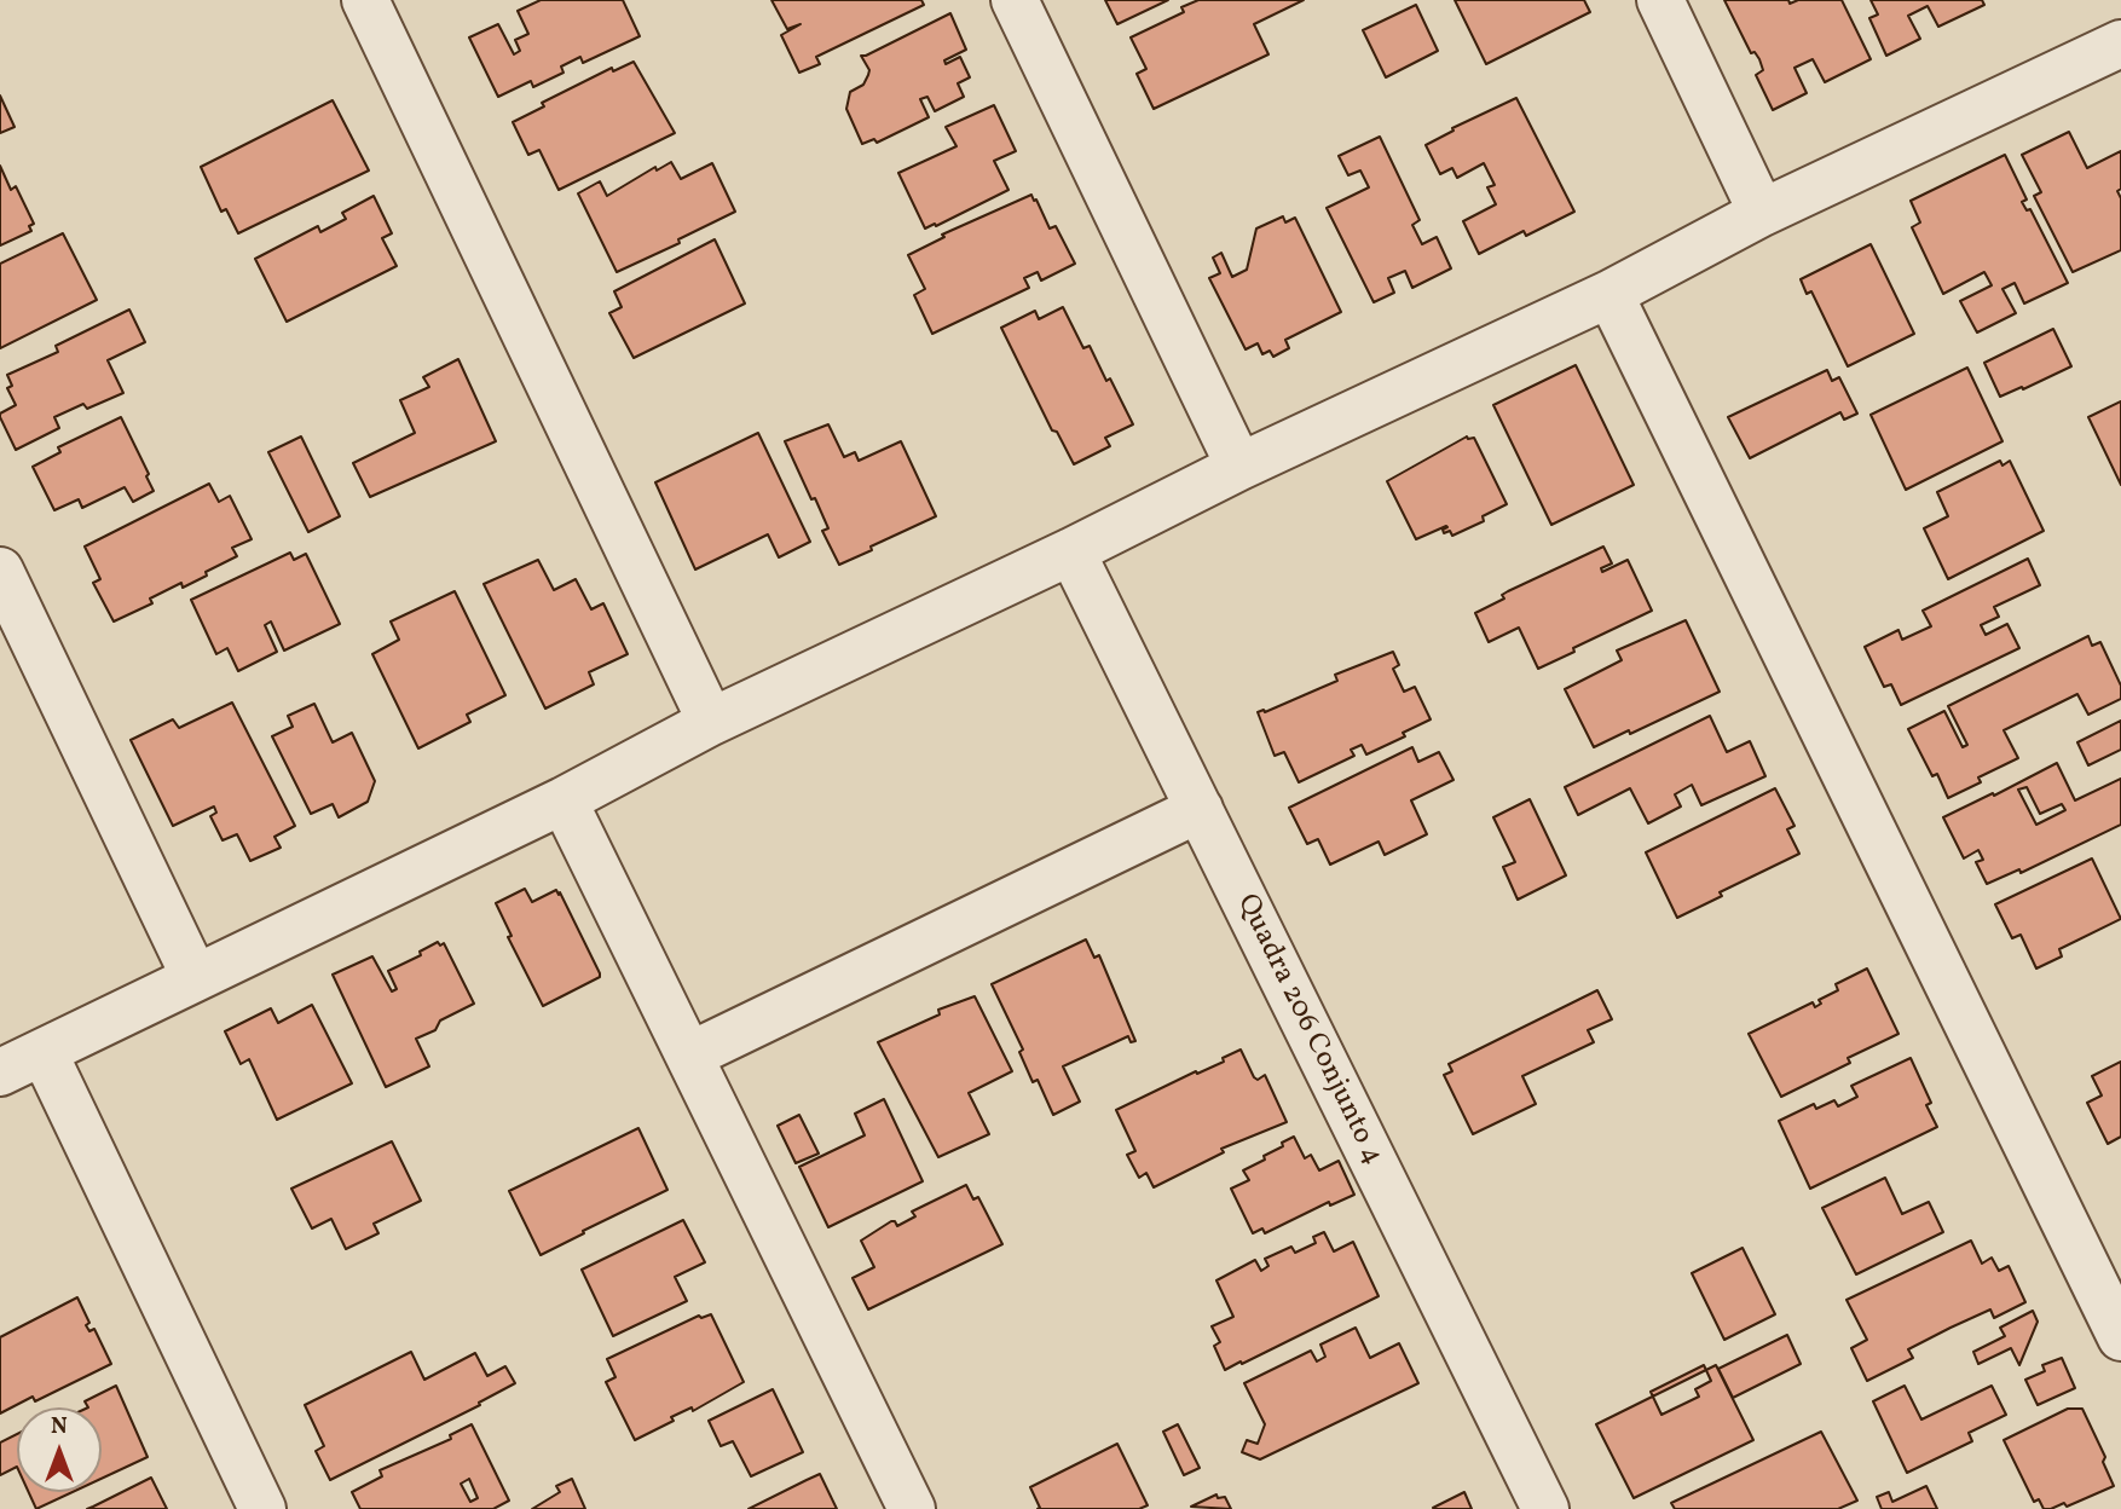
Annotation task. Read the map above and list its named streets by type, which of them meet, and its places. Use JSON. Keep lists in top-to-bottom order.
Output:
{
  "streets": {
    "street": ["Quadra 206 Conjunto 4"]
  },
  "north": "top"
}
